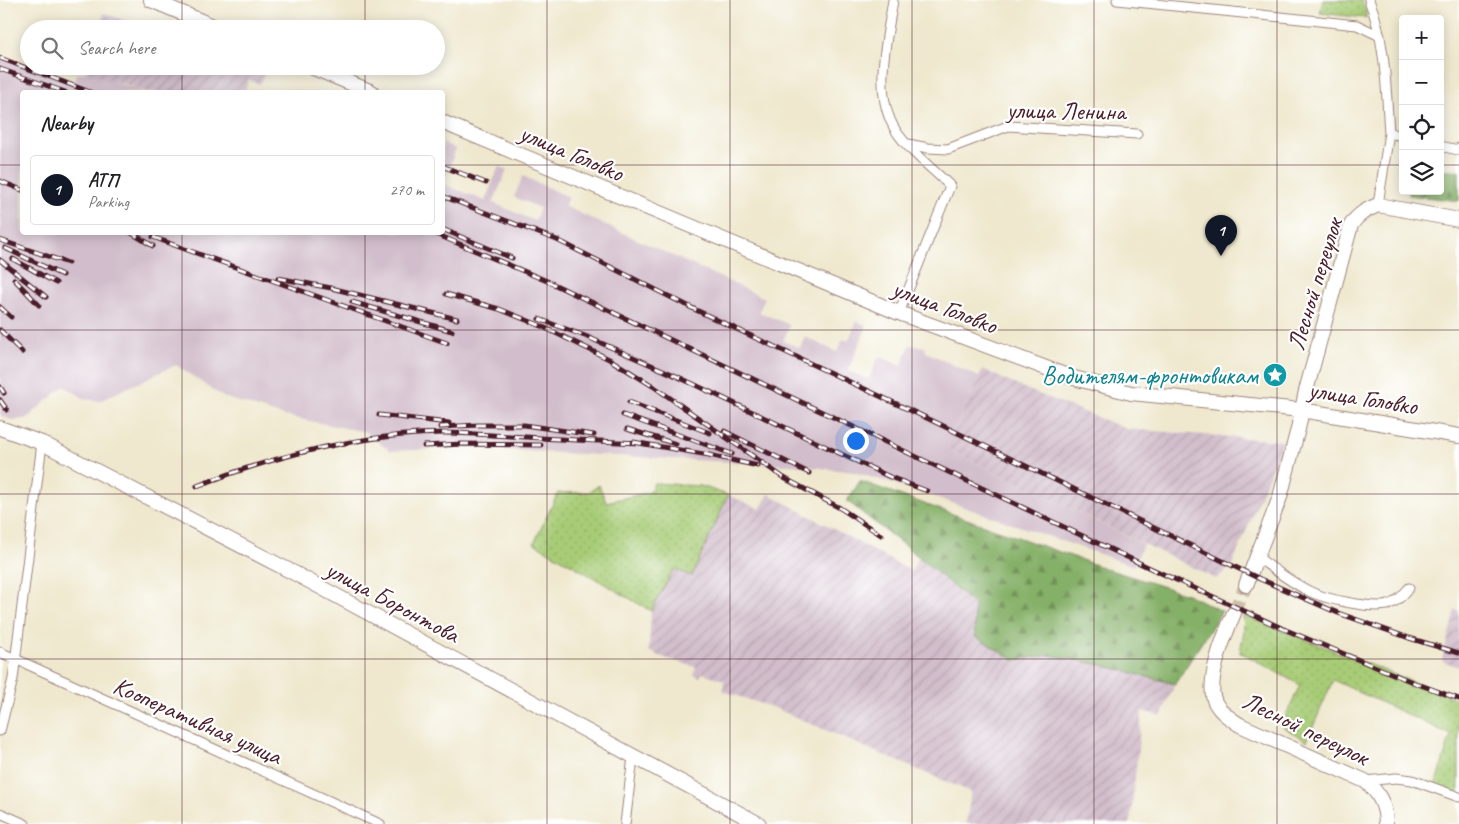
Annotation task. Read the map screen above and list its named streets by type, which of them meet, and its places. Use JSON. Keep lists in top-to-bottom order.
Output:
{
  "streets": {
    "main road": ["улица Головко", "Лесной переулок", "улица Боронтова"],
    "street": ["улица Ленина", "Кооперативная улица"]
  },
  "crossings": [
    ["улица Головко", "Лесной переулок"]
  ],
  "places": {
    "place": ["Водителям-фронтовикам"]
  },
  "page": {
    "map_buttons": ["+", "−"],
    "search": "Search here",
    "heading": "Nearby",
    "list": [
      {
        "mark": "1",
        "name": "АТП",
        "note": "Parking",
        "value": "270 m"
      }
    ],
    "pins": "1"
  }
}
